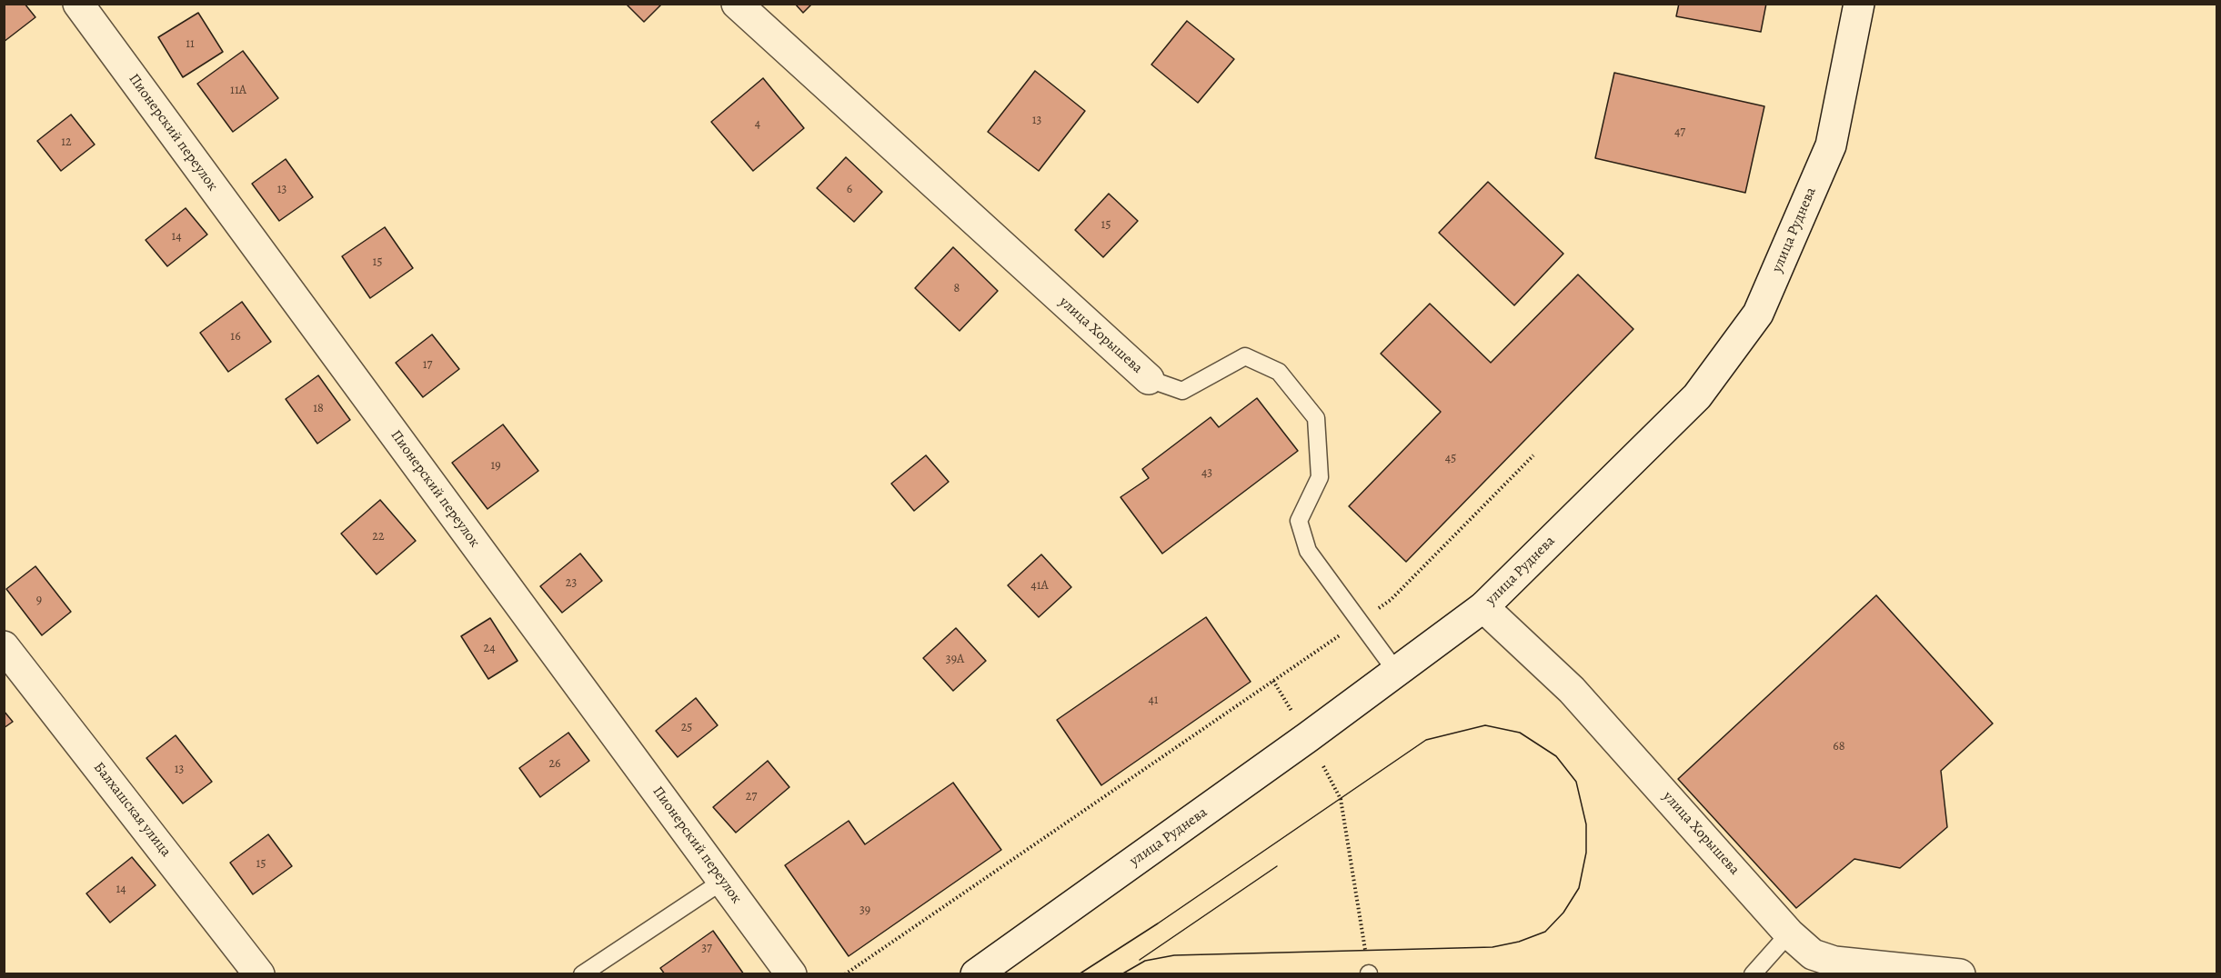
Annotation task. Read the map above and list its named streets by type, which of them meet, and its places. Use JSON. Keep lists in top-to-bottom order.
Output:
{
  "streets": {
    "street": [
      "Пионерский переулок",
      "улица Руднева",
      "улица Хорышева",
      "Балхашская улица"
    ]
  },
  "crossings": [
    ["улица Руднева", "улица Хорышева"]
  ],
  "house_numbers": [
    "11",
    "11А",
    "13",
    "4",
    "47",
    "12",
    "13",
    "6",
    "15",
    "14",
    "15",
    "8",
    "16",
    "17",
    "18",
    "45",
    "19",
    "43",
    "22",
    "23",
    "41А",
    "9",
    "24",
    "39А",
    "41",
    "25",
    "68",
    "26",
    "13",
    "27",
    "15",
    "14",
    "39",
    "37"
  ]
}
